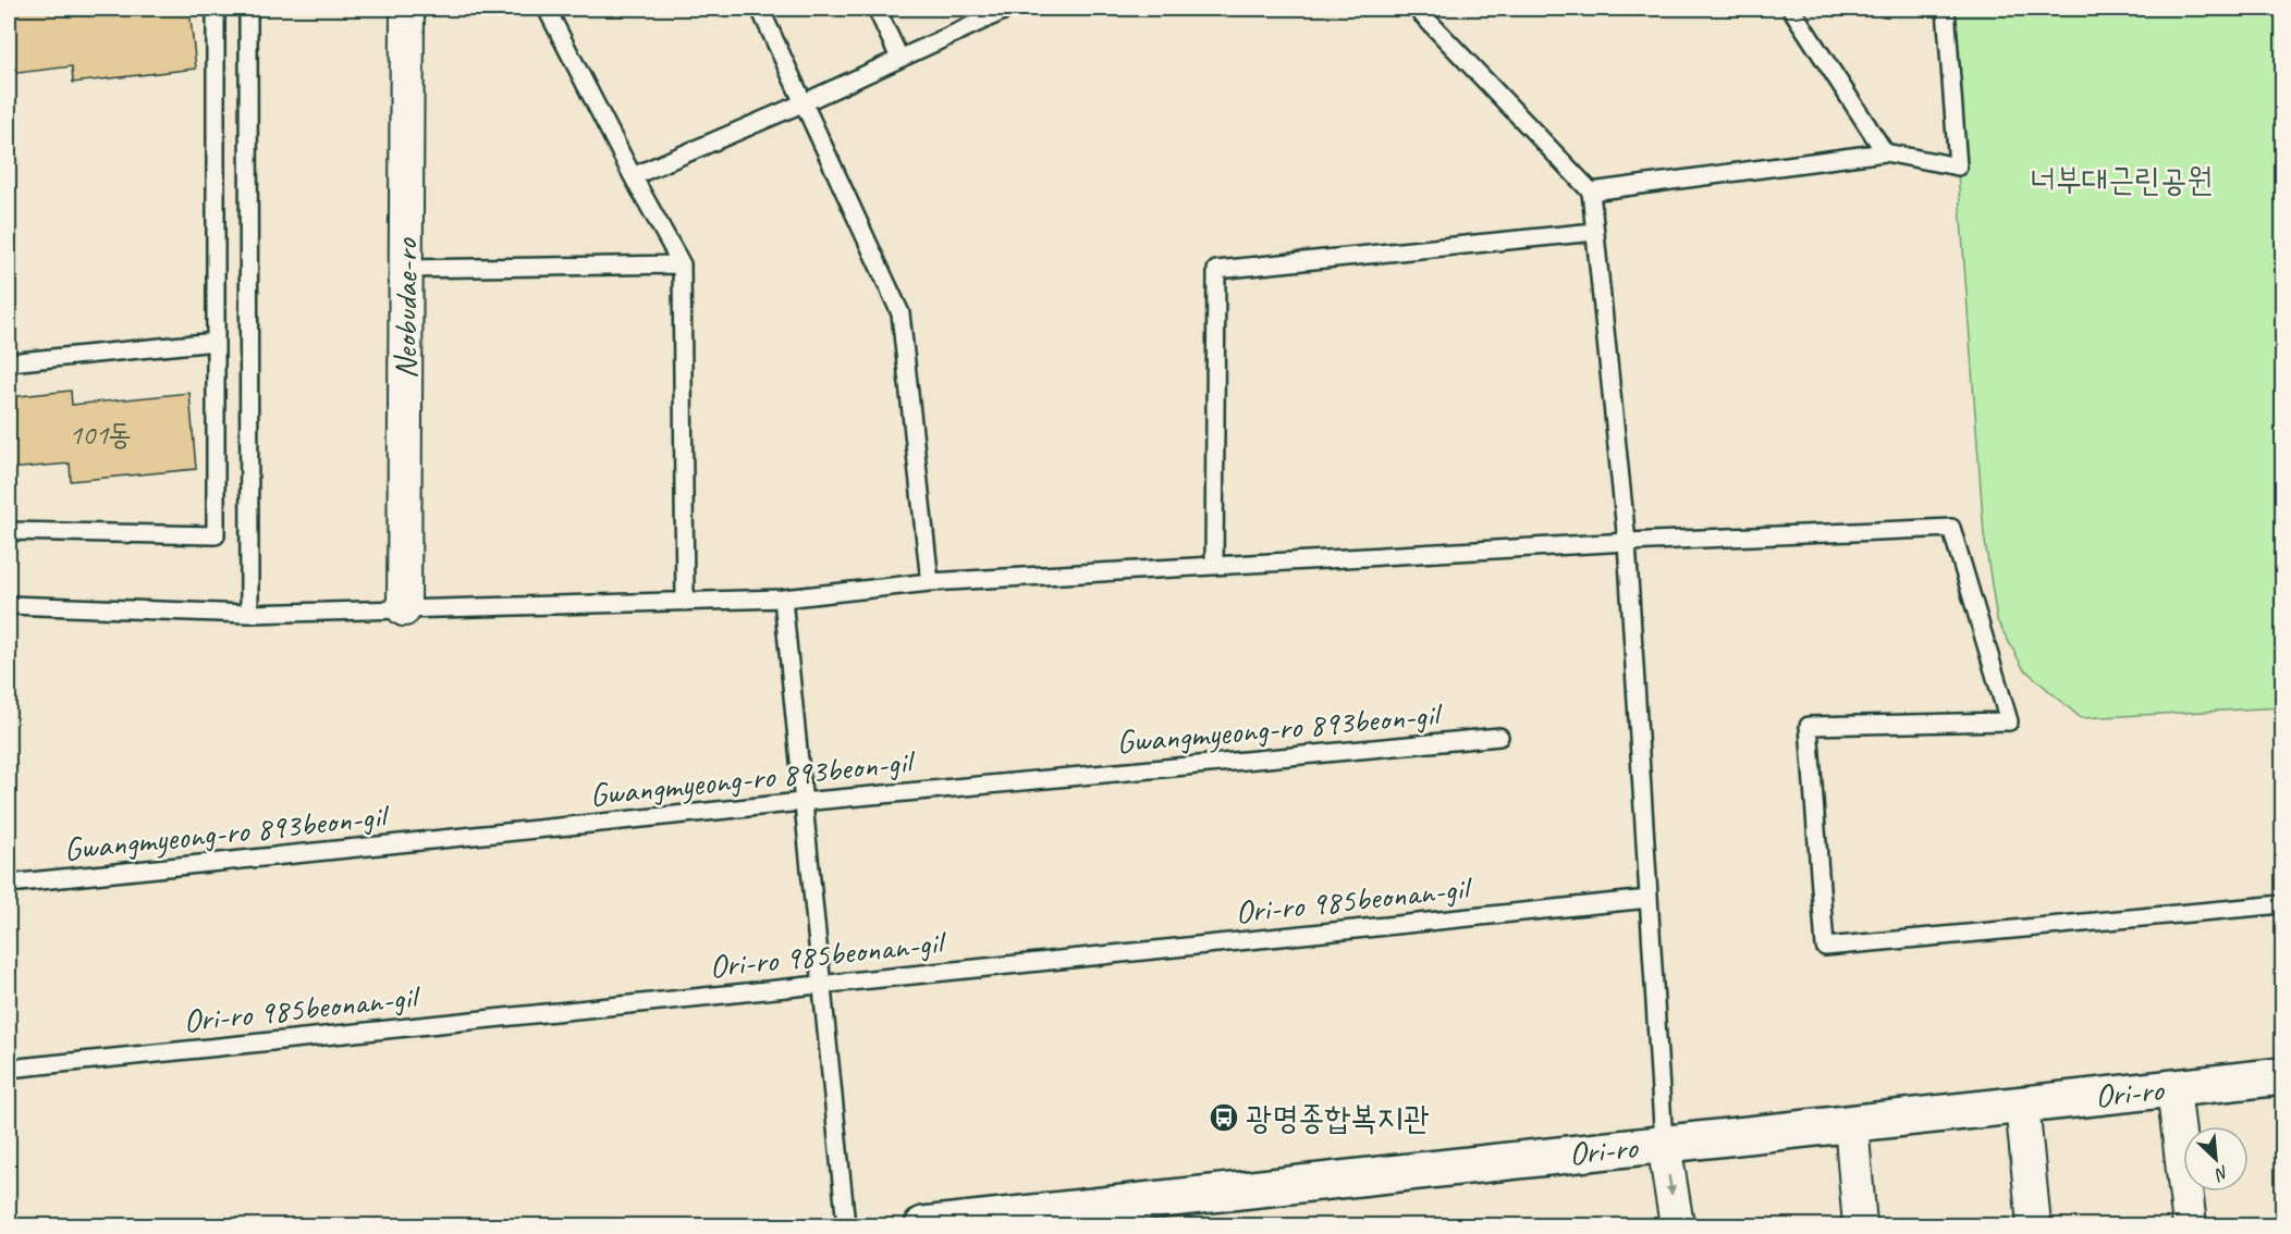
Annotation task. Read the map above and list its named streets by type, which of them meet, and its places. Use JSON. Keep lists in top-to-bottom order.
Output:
{
  "streets": {
    "main road": ["Ori-ro"],
    "street": ["Neobudae-ro"],
    "lane": ["Gwangmyeong-ro 893beon-gil", "Ori-ro 985beonan-gil"]
  },
  "parks": ["너부대근린공원"],
  "places": {
    "bus stop": ["광명종합복지관"]
  },
  "house_numbers": ["101동"],
  "north": "bottom right"
}
